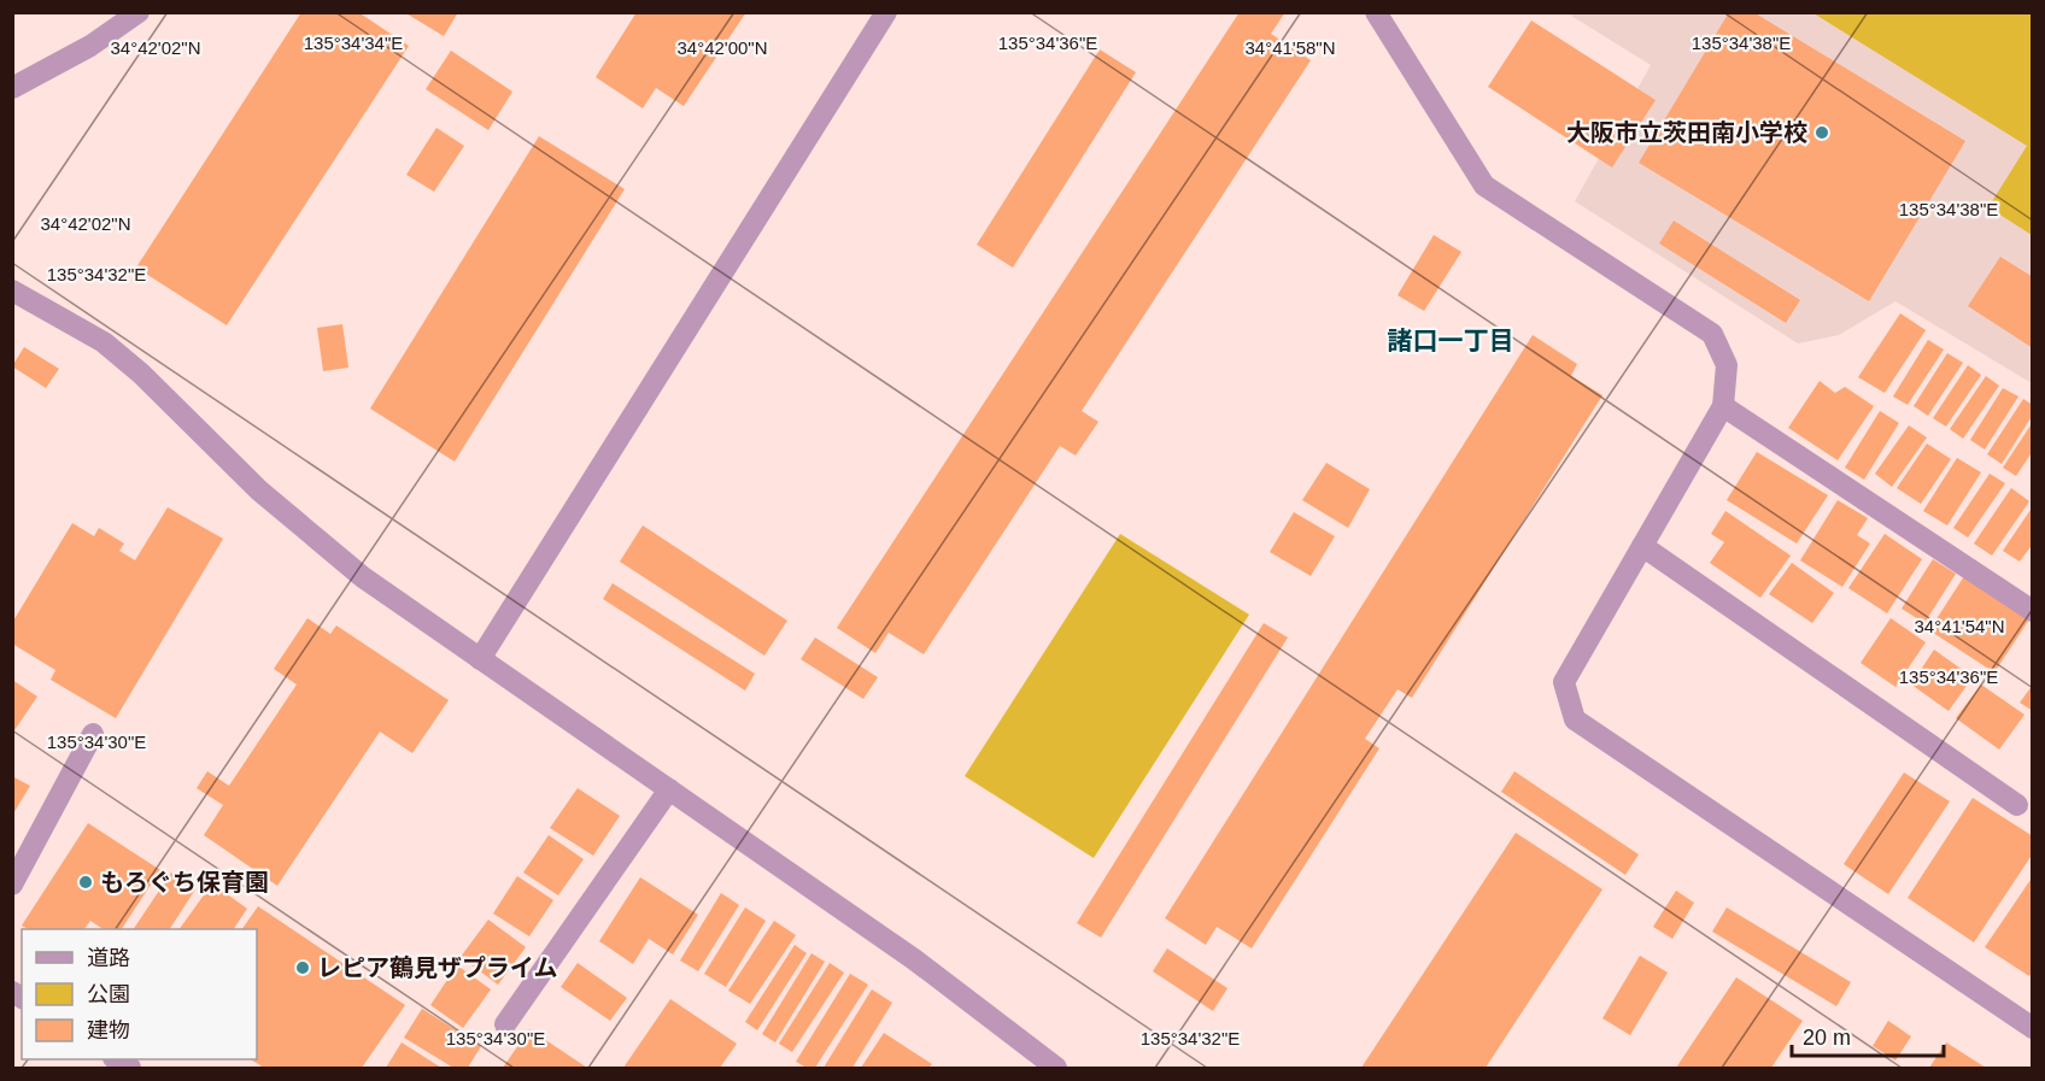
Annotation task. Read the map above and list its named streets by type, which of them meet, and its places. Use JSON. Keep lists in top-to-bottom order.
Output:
{
  "districts": ["諸口一丁目"],
  "places": ["大阪市立茨田南小学校", "もろぐち保育園", "レピア鶴見ザプライム"],
  "legend": ["道路", "公園", "建物"],
  "scale_bar": "20 m",
  "coordinates": [
    "135°34'34\"E",
    "135°34'36\"E",
    "135°34'38\"E",
    "34°42'02\"N",
    "34°42'00\"N",
    "34°41'58\"N",
    "135°34'32\"E",
    "34°41'54\"N",
    "135°34'30\"E"
  ]
}
